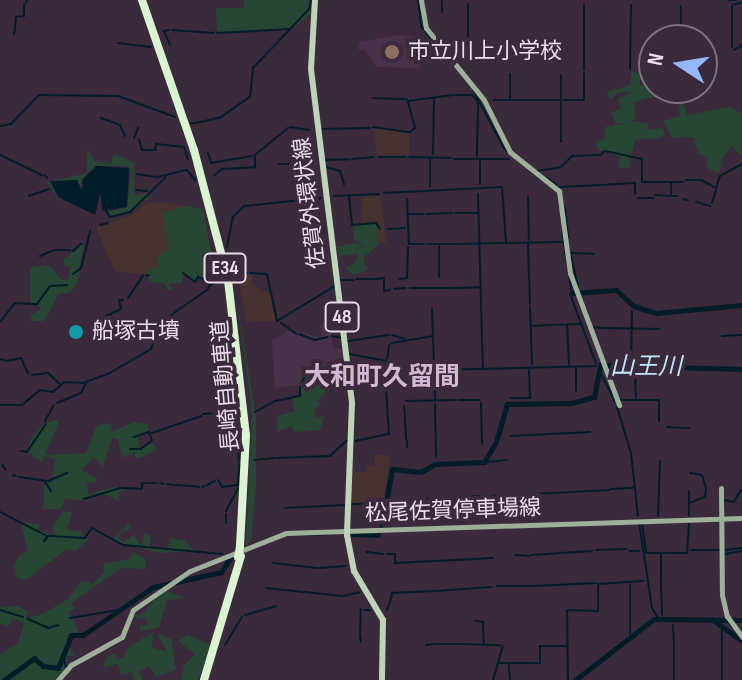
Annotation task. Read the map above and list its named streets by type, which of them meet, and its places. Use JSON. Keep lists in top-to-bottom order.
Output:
{
  "streets": {
    "highway": ["E34", "長崎自動車道"],
    "main road": ["佐賀外環状線", "48", "松尾佐賀停車場線"]
  },
  "crossings": [
    ["佐賀外環状線", "松尾佐賀停車場線"]
  ],
  "districts": ["大和町久留間"],
  "water": ["山王川"],
  "places": ["市立川上小学校", "船塚古墳"],
  "north": "left"
}
